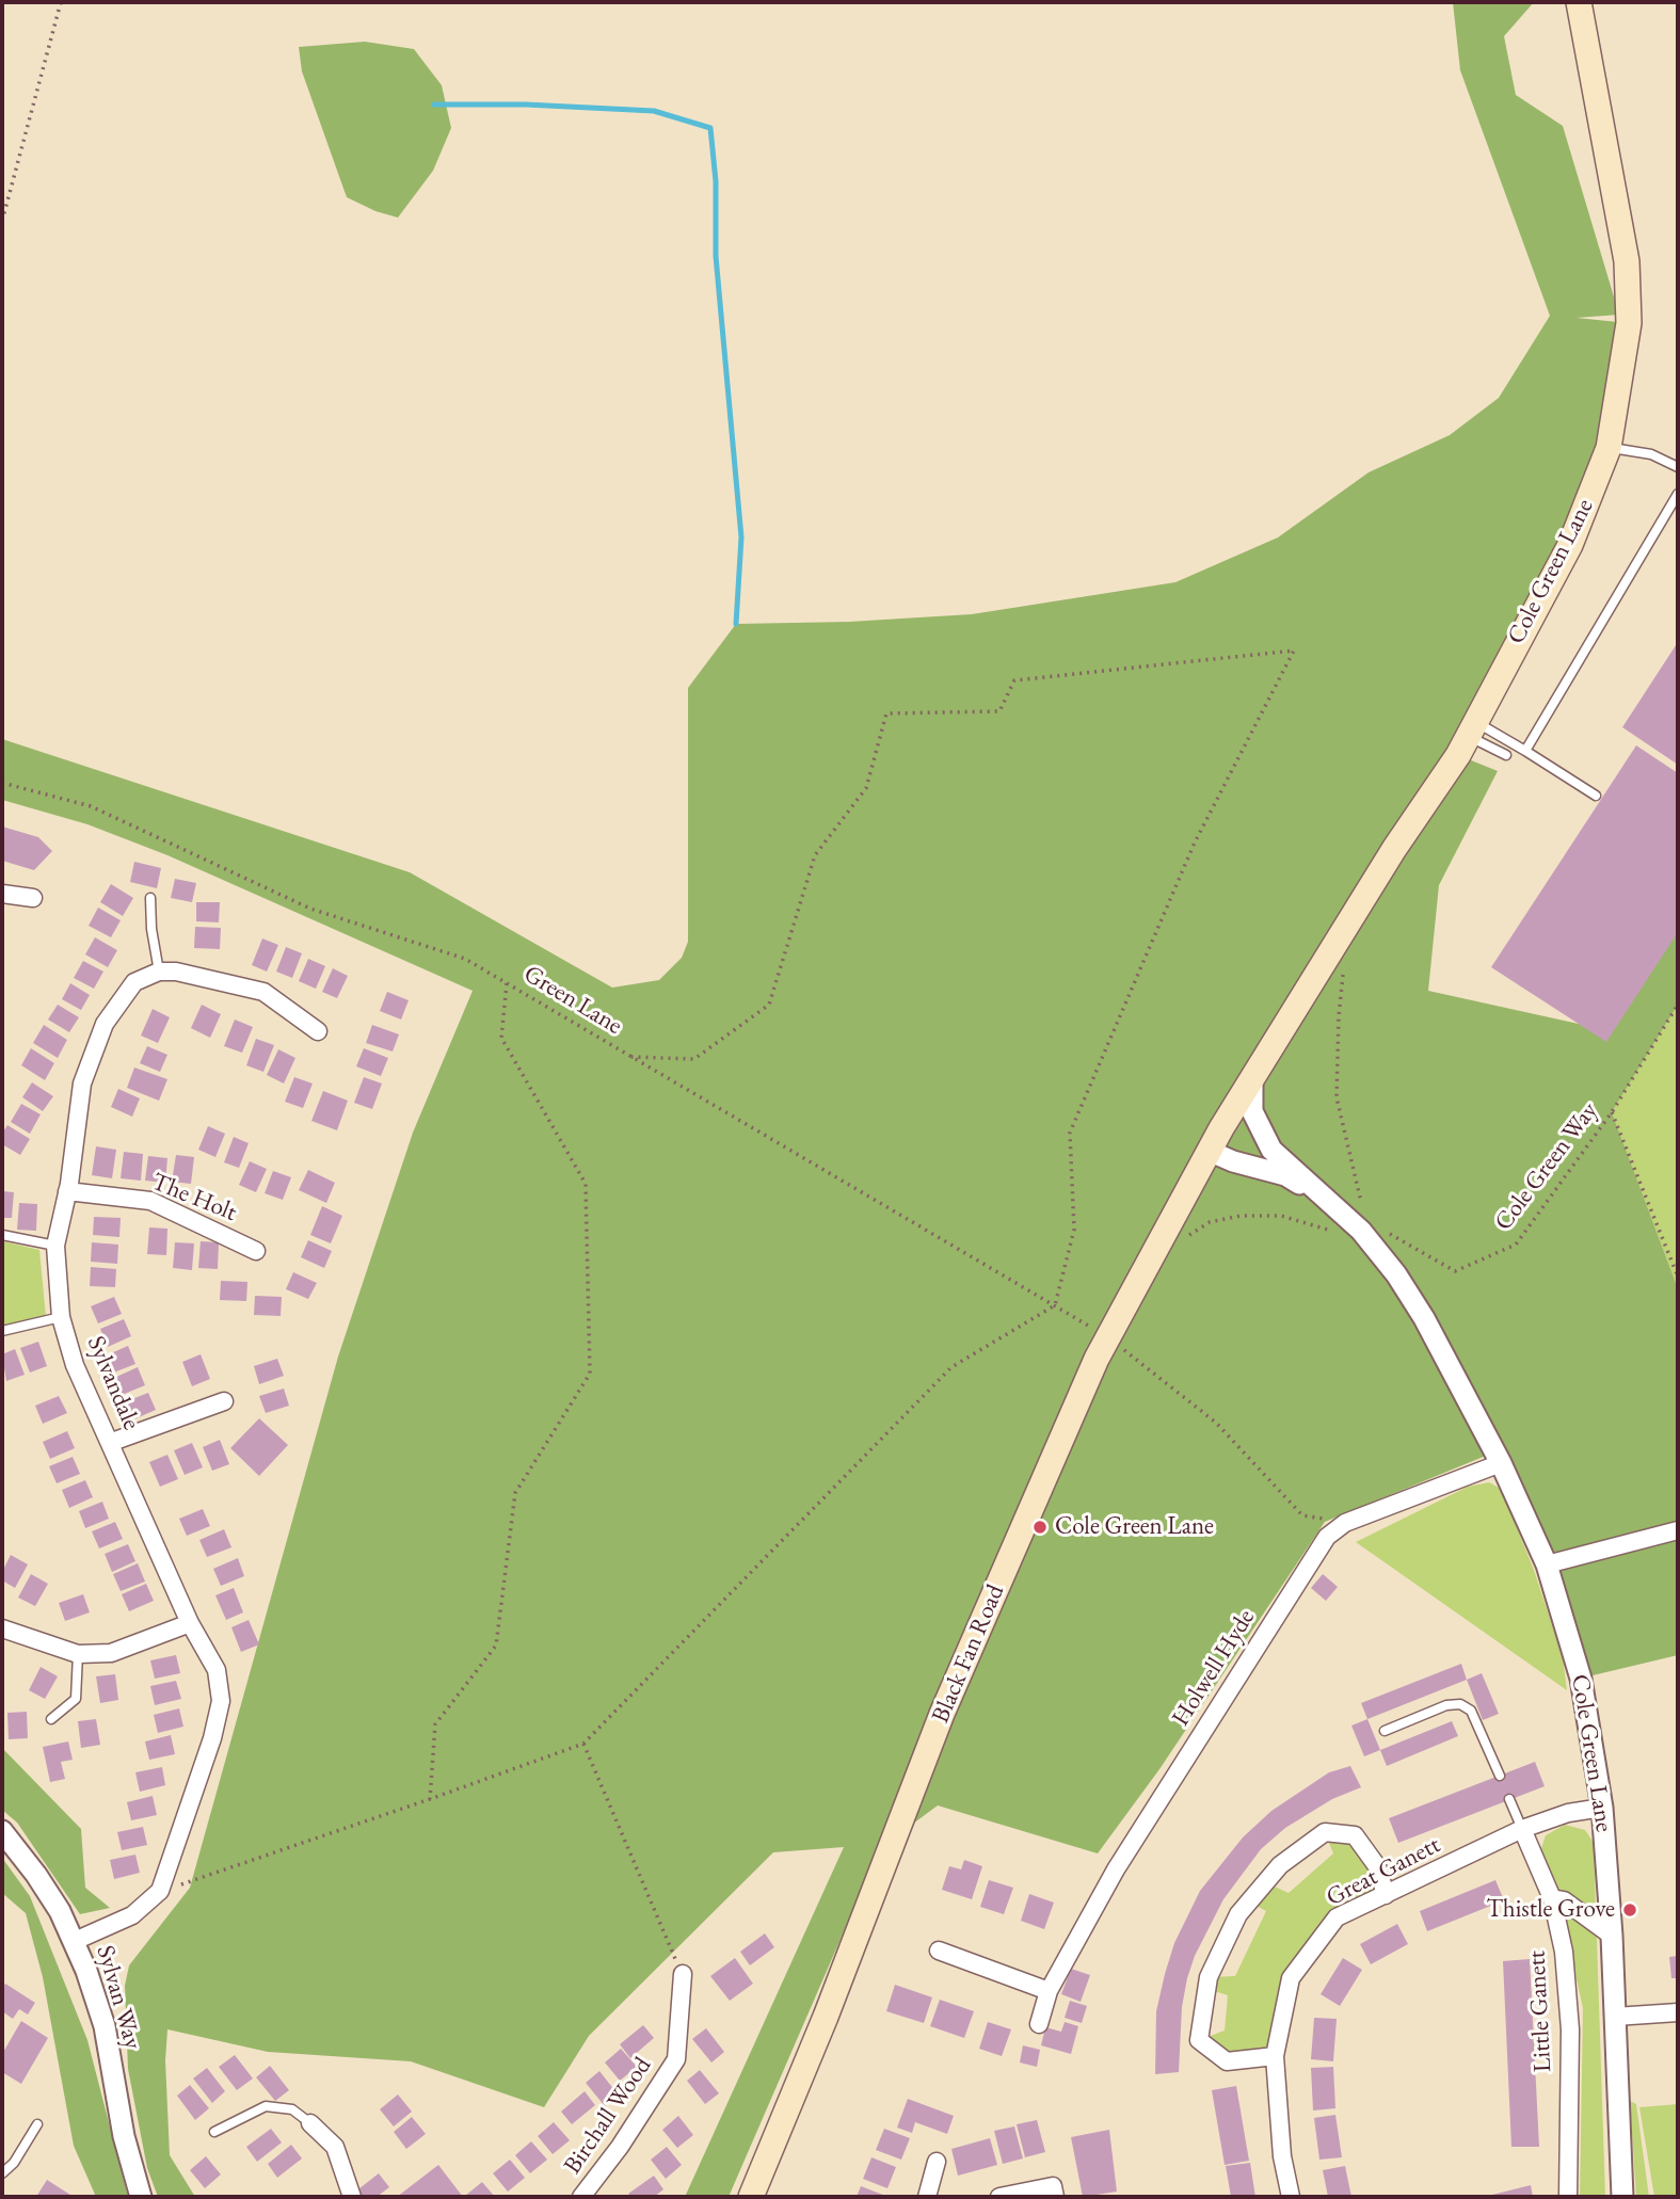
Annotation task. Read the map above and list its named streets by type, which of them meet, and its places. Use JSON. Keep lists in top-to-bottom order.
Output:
{
  "streets": {
    "main road": ["Cole Green Lane", "Black Fan Road"],
    "street": [
      "The Holt",
      "Sylvandale",
      "Holwell Hyde",
      "Great Ganett",
      "Sylvan Way",
      "Little Ganett",
      "Birchall Wood"
    ],
    "path": ["Green Lane", "Cole Green Way"]
  },
  "crossings": [
    ["Cole Green Lane", "Black Fan Road"],
    ["Cole Green Lane", "Holwell Hyde"],
    ["Cole Green Lane", "Great Ganett"],
    ["The Holt", "Sylvandale"],
    ["Sylvandale", "Sylvan Way"],
    ["Great Ganett", "Little Ganett"]
  ],
  "places": ["Cole Green Lane", "Thistle Grove"]
}
